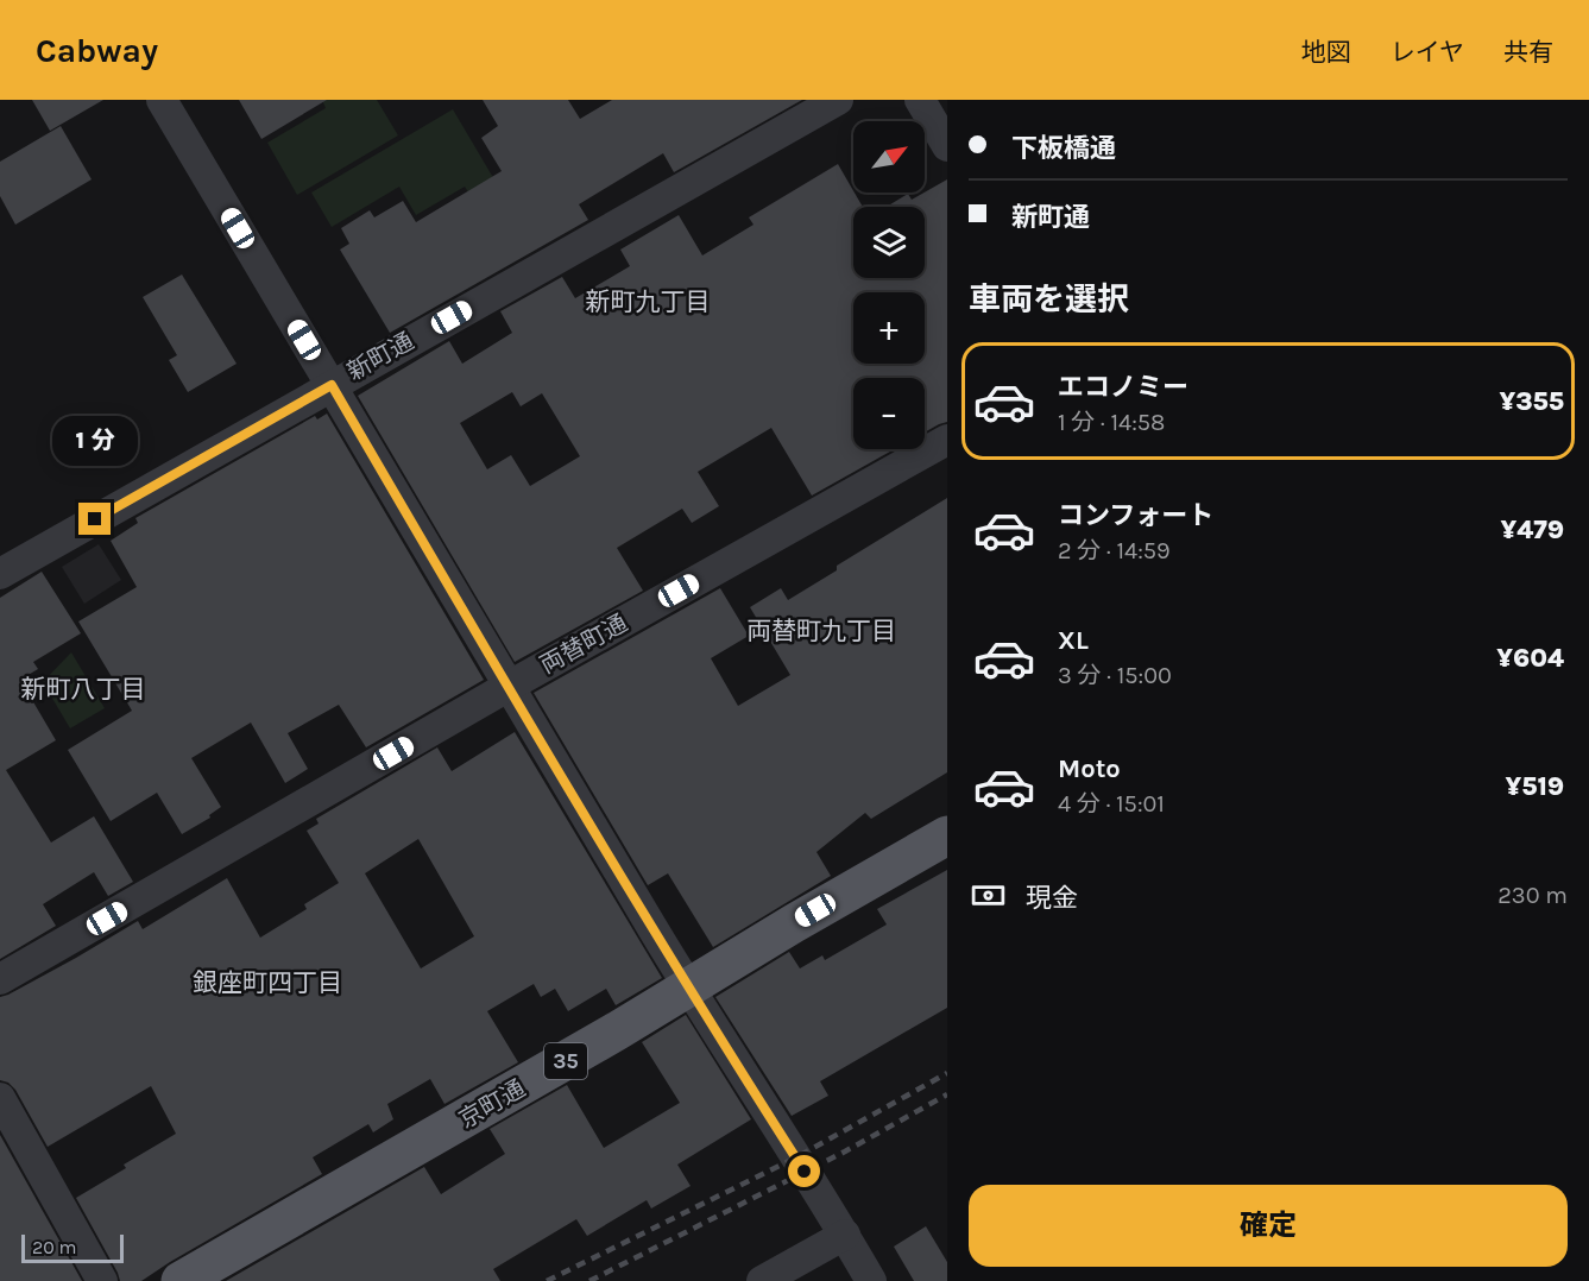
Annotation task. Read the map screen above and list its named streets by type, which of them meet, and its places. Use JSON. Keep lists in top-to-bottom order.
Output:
{
  "streets": {
    "main road": ["35", "京町通"],
    "street": ["新町通", "両替町通"]
  },
  "districts": [
    "新町九丁目",
    "両替町九丁目",
    "新町八丁目",
    "銀座町四丁目"
  ],
  "scale_bar": "20 m",
  "north": "top right",
  "page": {
    "header": "Cabway",
    "nav": ["地図", "レイヤ", "共有"],
    "banner": ["下板橋通", "新町通"],
    "map_buttons": ["+", "−"],
    "heading": "車両を選択",
    "list": [
      {
        "name": "エコノミー",
        "note": "1 分 · 14:58",
        "value": "¥355"
      },
      {
        "name": "コンフォート",
        "note": "2 分 · 14:59",
        "value": "¥479"
      },
      {
        "name": "XL",
        "note": "3 分 · 15:00",
        "value": "¥604"
      },
      {
        "name": "Moto",
        "note": "4 分 · 15:01",
        "value": "¥519"
      }
    ],
    "bubble": "1 分",
    "pay": ["現金", "230 m"],
    "buttons": "確定",
    "scale": "20 m"
  }
}
